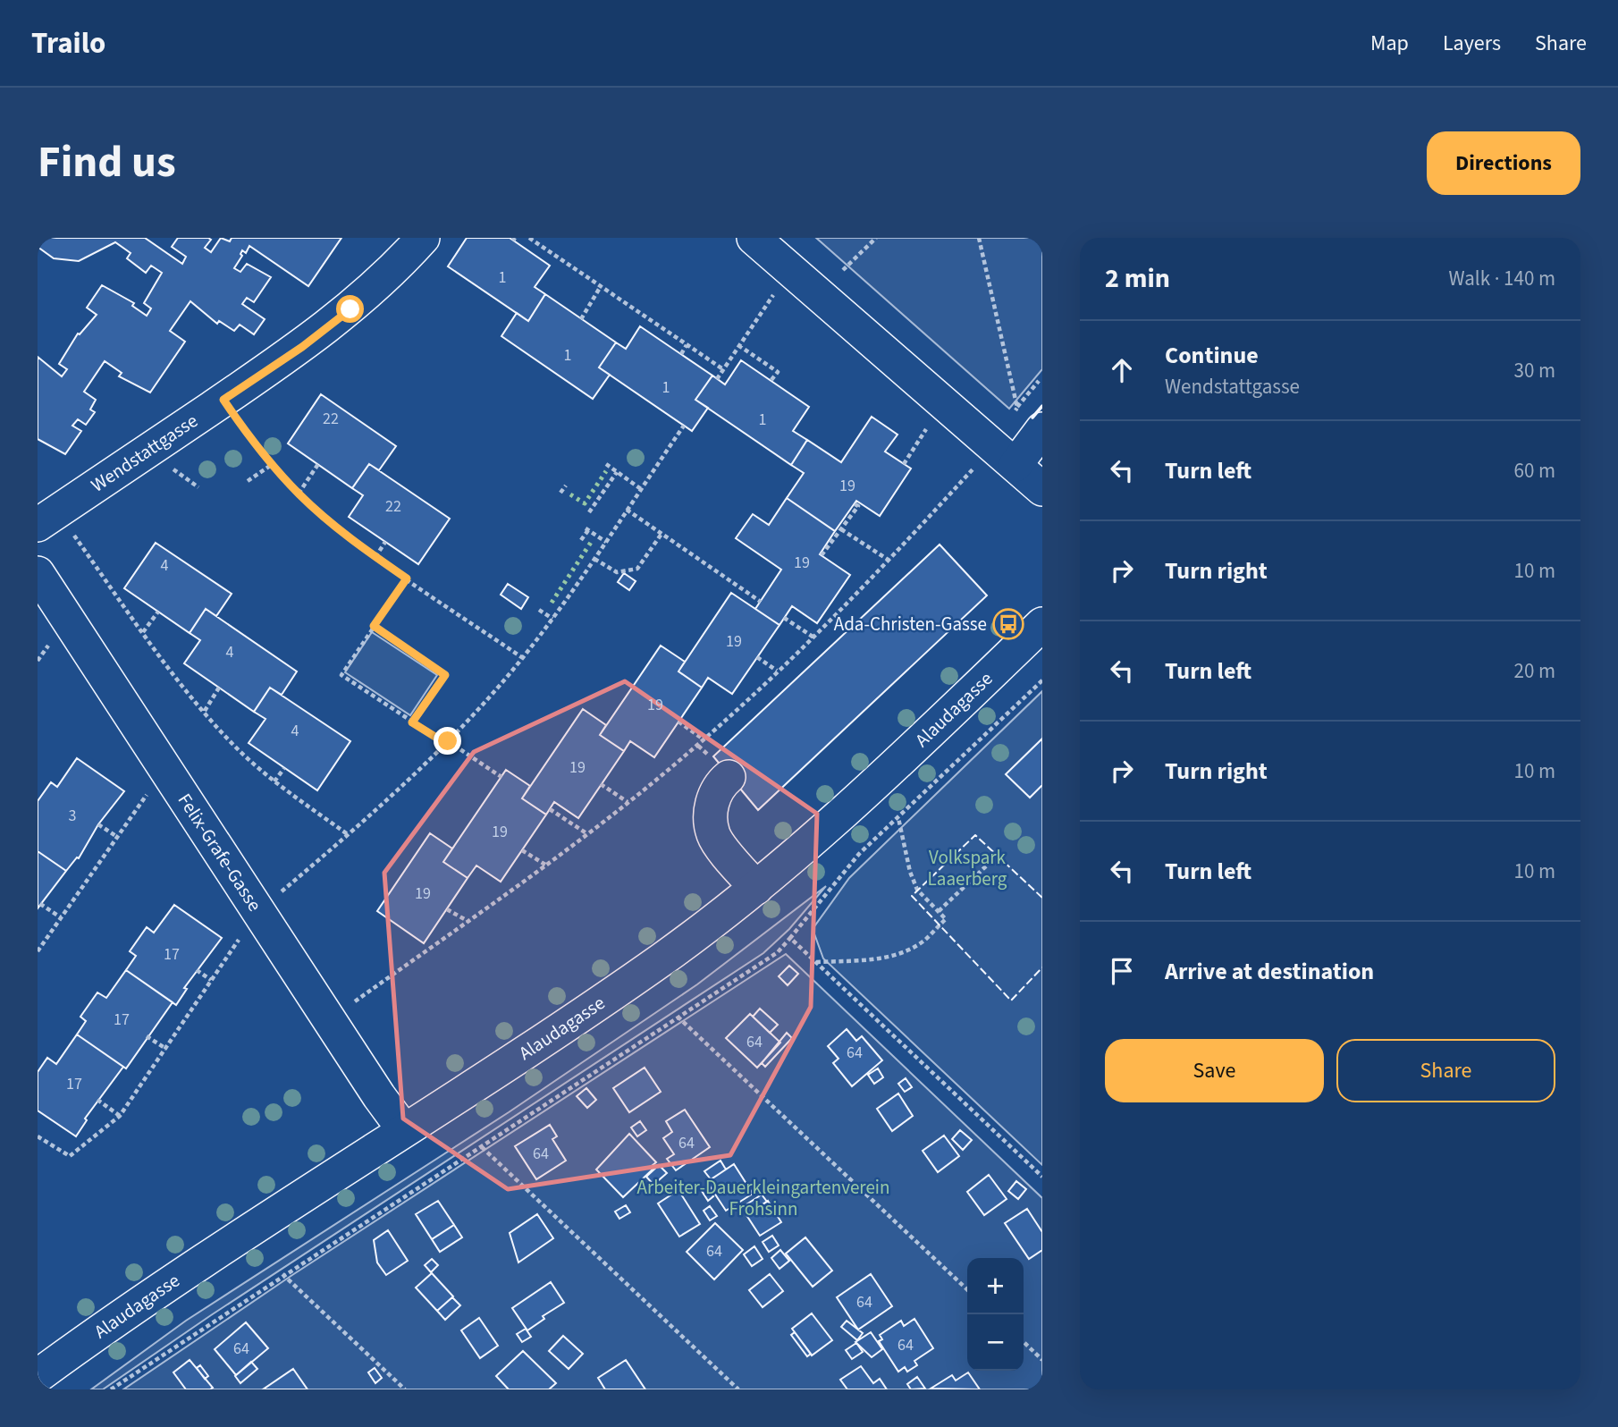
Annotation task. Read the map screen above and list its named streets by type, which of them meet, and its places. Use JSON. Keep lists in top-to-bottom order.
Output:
{
  "streets": {
    "street": ["Wendstattgasse", "Alaudagasse", "Felix-Grafe-Gasse"]
  },
  "crossings": [
    ["Alaudagasse", "Felix-Grafe-Gasse"]
  ],
  "parks": ["Volkspark Laaerberg", "Arbeiter-Dauerkleingartenverein Frohsinn"],
  "places": {
    "bus stop": ["Ada-Christen-Gasse"]
  },
  "house_numbers": [
    "1",
    "1",
    "1",
    "22",
    "1",
    "19",
    "22",
    "19",
    "4",
    "19",
    "4",
    "19",
    "4",
    "19",
    "3",
    "19",
    "19",
    "17",
    "17",
    "64",
    "64",
    "17",
    "64",
    "64",
    "64",
    "64",
    "64",
    "64"
  ],
  "page": {
    "header": "Trailo",
    "nav": ["Map", "Layers", "Share"],
    "title": "Find us",
    "buttons": [
      "Directions",
      ["Save", "Share"]
    ],
    "heading": ["2 min", "Walk · 140 m"],
    "list": [
      ["Continue", "Wendstattgasse", "30 m"],
      ["Turn left", "60 m"],
      ["Turn right", "10 m"],
      ["Turn left", "20 m"],
      ["Turn right", "10 m"],
      ["Turn left", "10 m"],
      "Arrive at destination"
    ],
    "map_buttons": ["+", "−"]
  }
}
